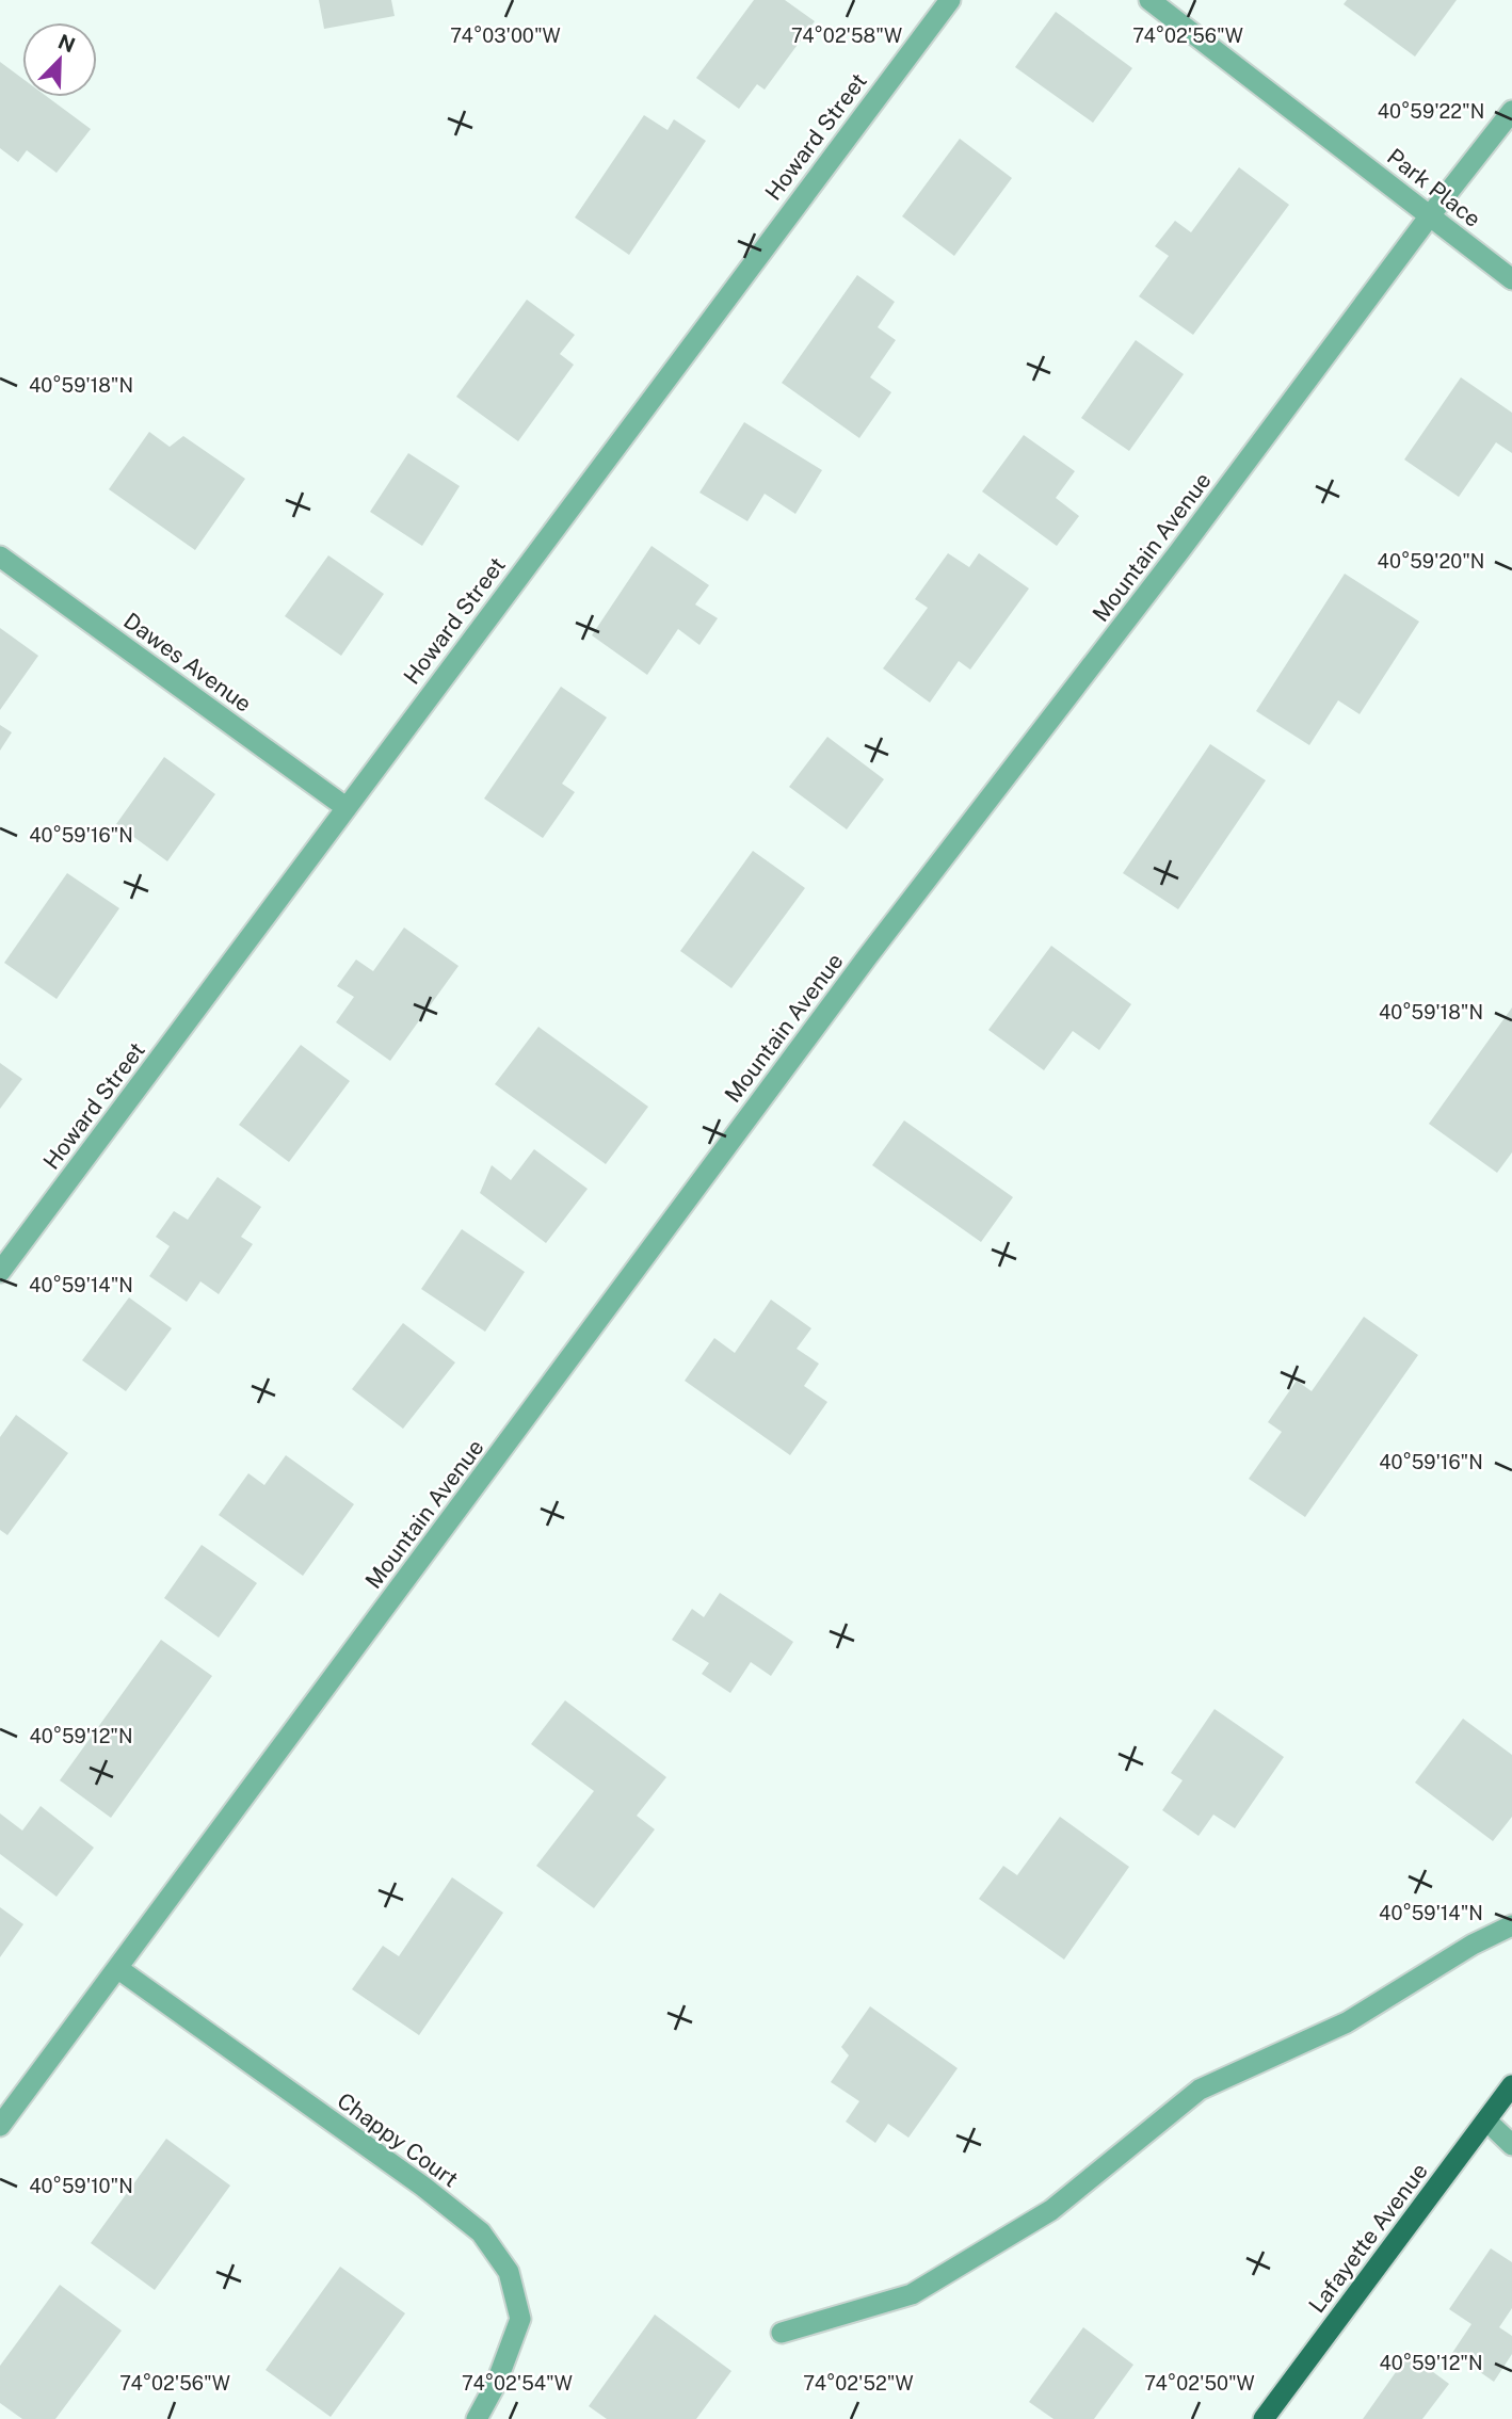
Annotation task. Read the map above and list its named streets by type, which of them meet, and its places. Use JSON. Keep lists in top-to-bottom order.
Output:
{
  "streets": {
    "main road": ["Lafayette Avenue"],
    "street": [
      "Howard Street",
      "Park Place",
      "Mountain Avenue",
      "Dawes Avenue",
      "Chappy Court"
    ]
  },
  "crossings": [
    ["Howard Street", "Dawes Avenue"],
    ["Park Place", "Mountain Avenue"],
    ["Mountain Avenue", "Chappy Court"]
  ],
  "north": "top right",
  "coordinates": [
    "74°03'00\"W",
    "74°02'58\"W",
    "74°02'56\"W",
    "40°59'22\"N",
    "40°59'18\"N",
    "40°59'20\"N",
    "40°59'16\"N",
    "40°59'14\"N",
    "40°59'12\"N",
    "40°59'10\"N",
    "74°02'54\"W",
    "74°02'52\"W",
    "74°02'50\"W"
  ]
}
